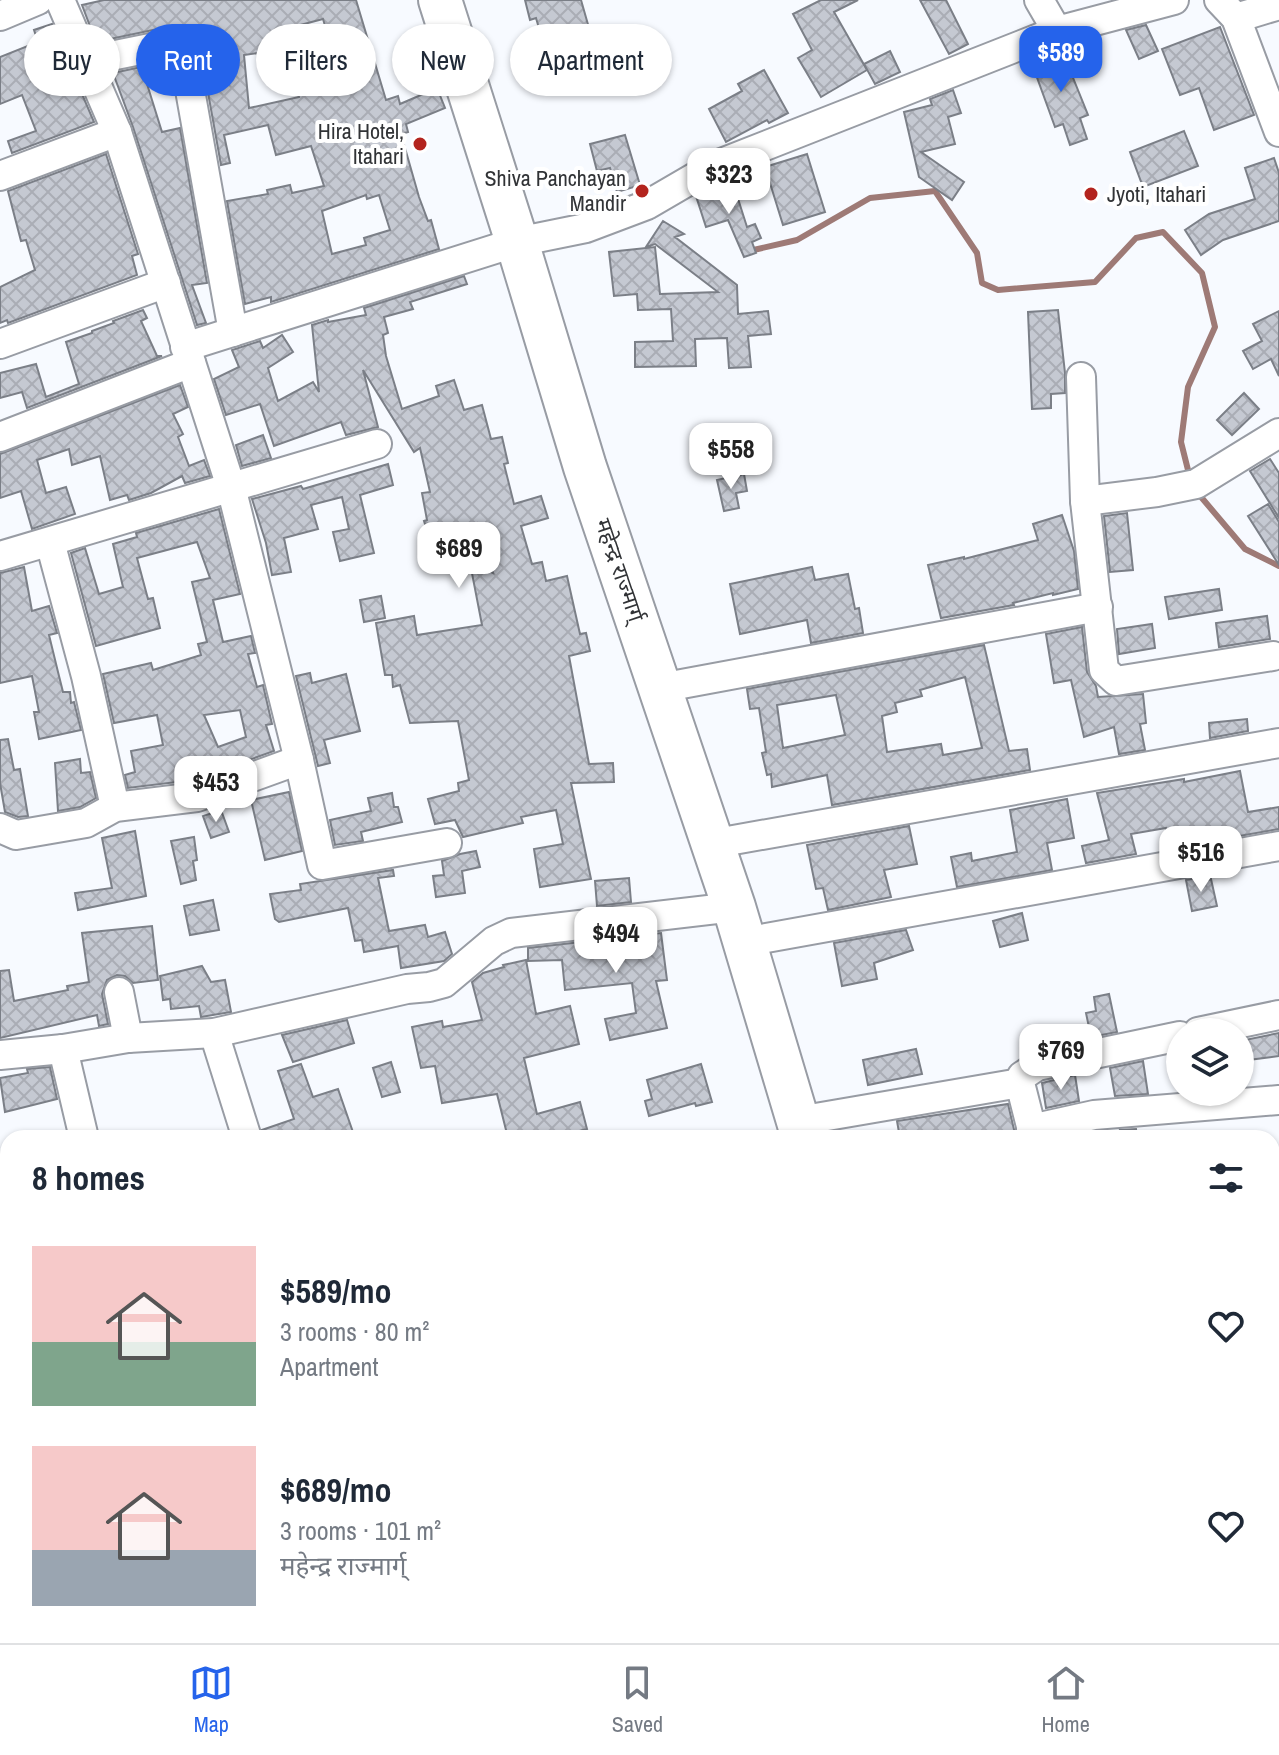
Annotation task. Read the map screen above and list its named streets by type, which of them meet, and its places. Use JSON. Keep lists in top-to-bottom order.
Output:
{
  "streets": {
    "highway": ["महेन्द्र राज्मार्ग्"]
  },
  "places": ["Hira Hotel, Itahari", "Shiva Panchayan Mandir", "Jyoti, Itahari"],
  "page": {
    "chip": [
      "Buy",
      "Rent",
      "Filters",
      "New",
      "Apartment"
    ],
    "price": [
      "$589",
      "$323",
      "$558",
      "$689",
      "$453",
      "$516",
      "$494",
      "$769"
    ],
    "heading": "8 homes",
    "list": [
      {
        "name": "$589/mo",
        "note": "3 rooms · 80 m² · Apartment"
      },
      {
        "name": "$689/mo",
        "note": "3 rooms · 101 m² · महेन्द्र राज्मार्ग्"
      }
    ],
    "tabs": ["Map", "Saved", "Home"]
  }
}
